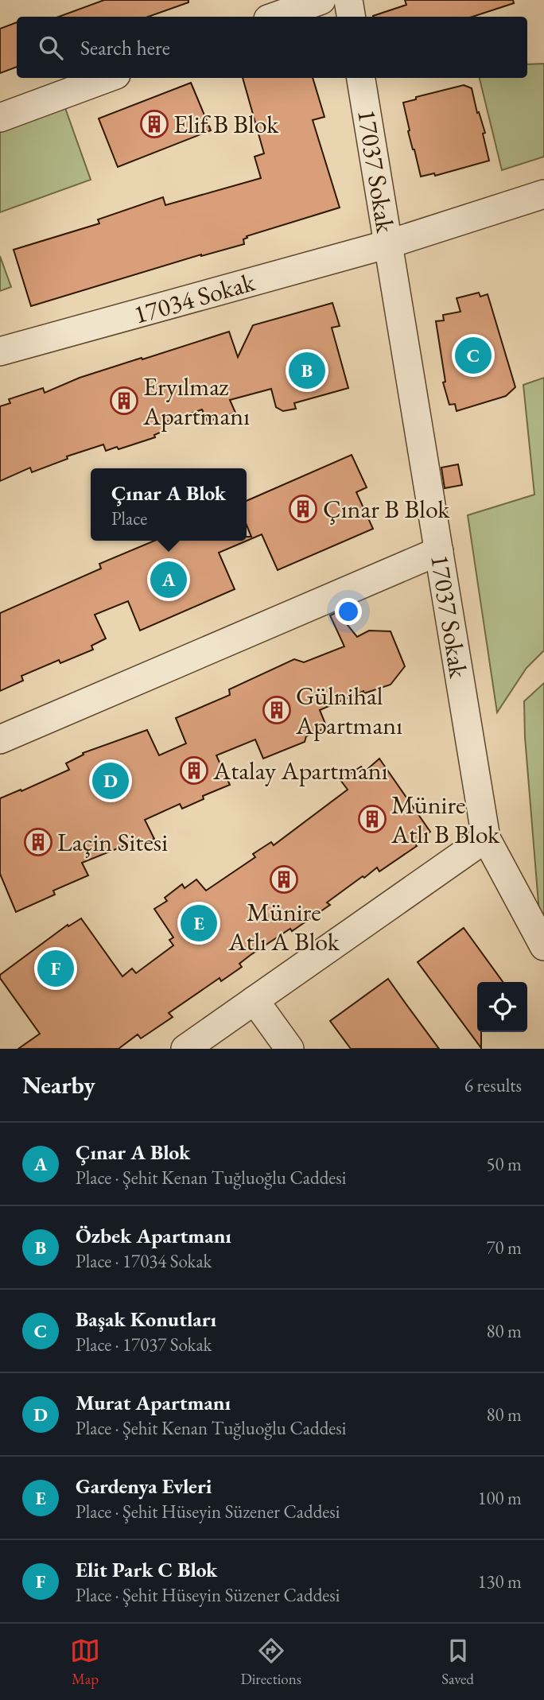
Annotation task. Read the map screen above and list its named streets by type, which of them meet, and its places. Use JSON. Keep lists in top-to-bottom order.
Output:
{
  "streets": {
    "street": ["17037 Sokak", "17034 Sokak"]
  },
  "crossings": [
    ["17037 Sokak", "17034 Sokak"]
  ],
  "places": {
    "building": [
      "Elif B Blok",
      "Eryılmaz Apartmanı",
      "Çınar B Blok",
      "Gülnihal Apartmanı",
      "Atalay Apartmanı",
      "Münire Atlı B Blok",
      "Laçin Sitesi",
      "Münire Atlı A Blok"
    ]
  },
  "page": {
    "search": "Search here",
    "pins": [
      "C",
      "B",
      "A",
      "D",
      "E",
      "F"
    ],
    "popup": ["Çınar A Blok", "Place"],
    "heading": ["Nearby", "6 results"],
    "list": [
      {
        "mark": "A",
        "name": "Çınar A Blok",
        "note": "Place · Şehit Kenan Tuğluoğlu Caddesi",
        "value": "50 m"
      },
      {
        "mark": "B",
        "name": "Özbek Apartmanı",
        "note": "Place · 17034 Sokak",
        "value": "70 m"
      },
      {
        "mark": "C",
        "name": "Başak Konutları",
        "note": "Place · 17037 Sokak",
        "value": "80 m"
      },
      {
        "mark": "D",
        "name": "Murat Apartmanı",
        "note": "Place · Şehit Kenan Tuğluoğlu Caddesi",
        "value": "80 m"
      },
      {
        "mark": "E",
        "name": "Gardenya Evleri",
        "note": "Place · Şehit Hüseyin Süzener Caddesi",
        "value": "100 m"
      },
      {
        "mark": "F",
        "name": "Elit Park C Blok",
        "note": "Place · Şehit Hüseyin Süzener Caddesi",
        "value": "130 m"
      }
    ],
    "nav": ["Map", "Directions", "Saved"]
  }
}
